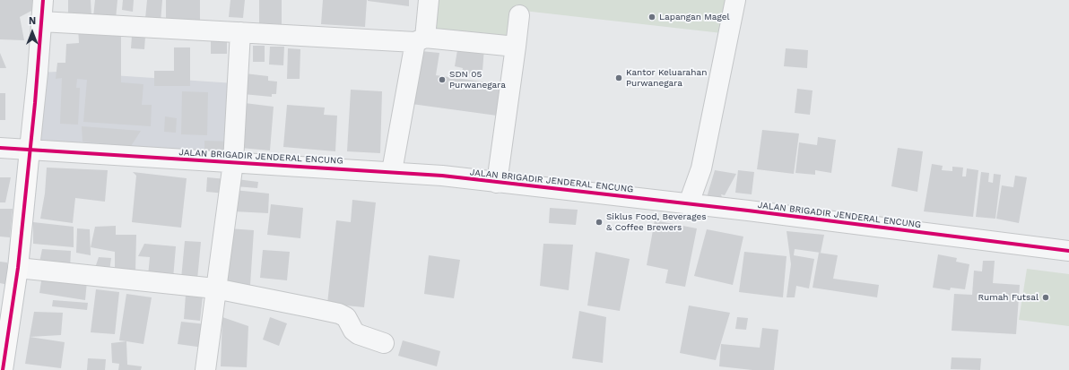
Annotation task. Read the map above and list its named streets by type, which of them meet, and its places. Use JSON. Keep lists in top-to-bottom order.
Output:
{
  "streets": {
    "street": ["JALAN BRIGADIR JENDERAL ENCUNG"]
  },
  "places": [
    "Lapangan Magel",
    "Kantor Keluarahan Purwanegara",
    "SDN 05 Purwanegara",
    "Siklus Food, Beverages & Coffee Brewers",
    "Rumah Futsal"
  ],
  "north": "top"
}
